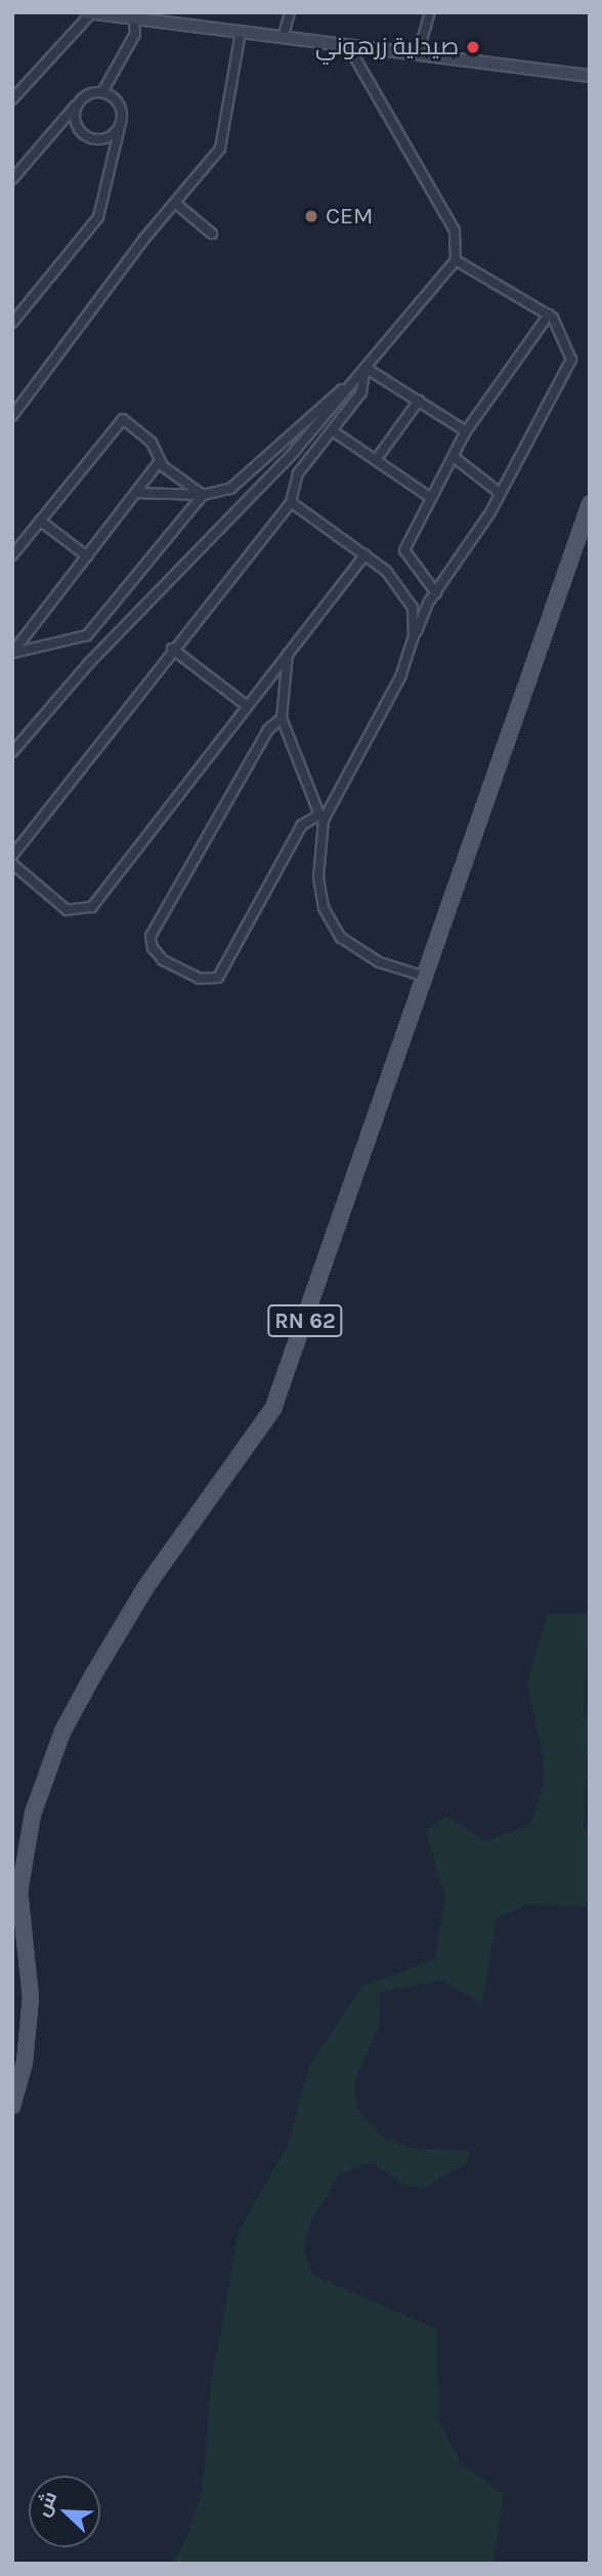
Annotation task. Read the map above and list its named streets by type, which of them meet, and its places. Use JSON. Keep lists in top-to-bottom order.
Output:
{
  "streets": {
    "main road": ["RN 62"]
  },
  "places": ["صيدلية زرهوني", "CEM"],
  "north": "top left"
}
